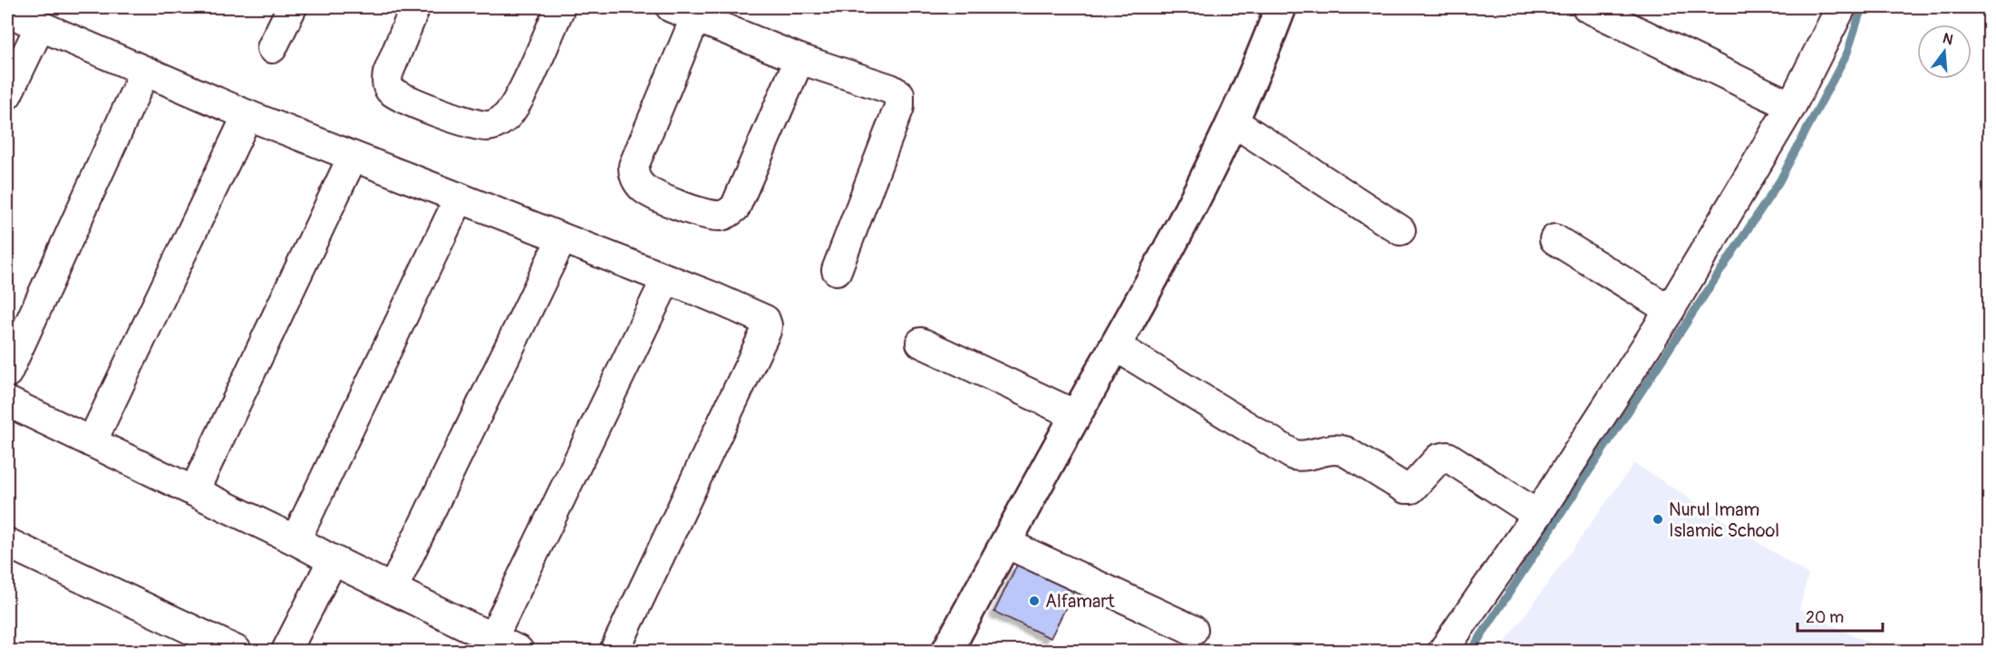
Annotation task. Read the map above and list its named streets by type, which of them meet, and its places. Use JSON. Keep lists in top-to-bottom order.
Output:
{
  "places": ["Nurul Imam Islamic School", "Alfamart"],
  "scale_bar": "20 m",
  "north": "top"
}
